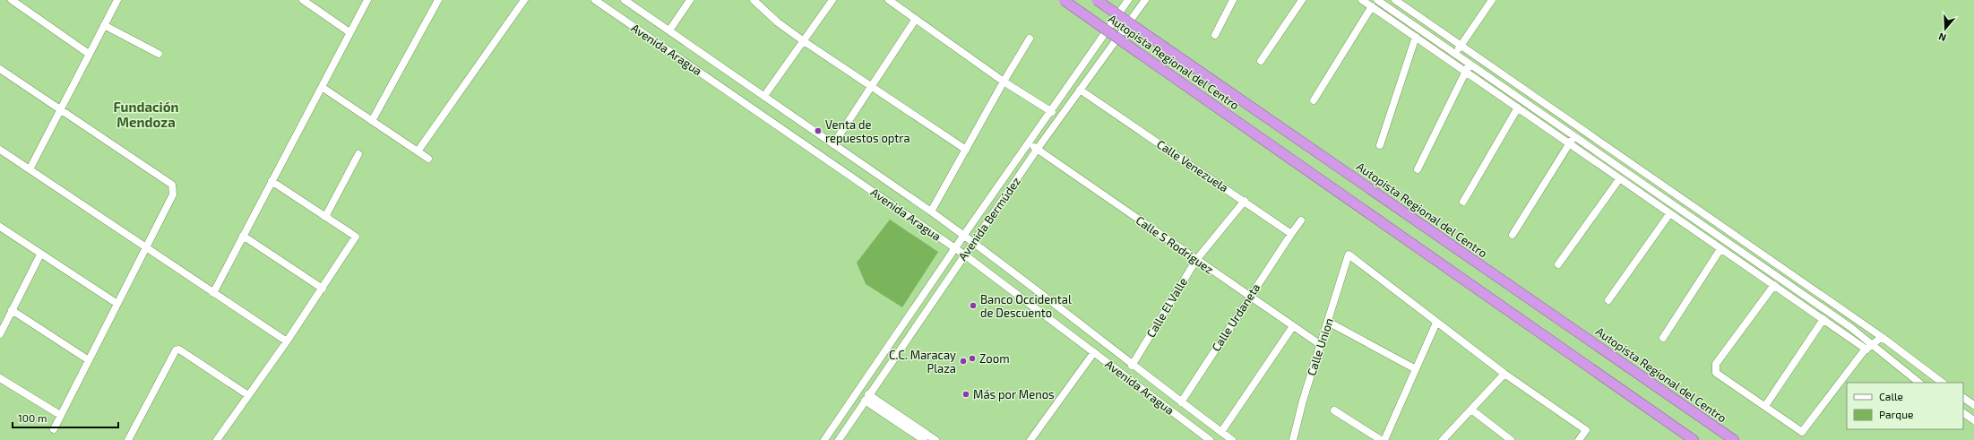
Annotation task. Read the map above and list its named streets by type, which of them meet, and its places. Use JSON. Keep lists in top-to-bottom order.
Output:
{
  "streets": {
    "highway": ["Autopista Regional del Centro"],
    "street": [
      "Avenida Aragua",
      "Calle Venezuela",
      "Avenida Bermúdez",
      "Calle S Rodriguez",
      "Calle El Valle",
      "Calle Urdaneta",
      "Calle Union"
    ]
  },
  "crossings": [
    ["Avenida Aragua", "Avenida Bermúdez"],
    ["Avenida Aragua", "Calle El Valle"],
    ["Avenida Aragua", "Calle Urdaneta"],
    ["Calle Venezuela", "Avenida Bermúdez"],
    ["Calle Venezuela", "Calle El Valle"],
    ["Calle Venezuela", "Calle Urdaneta"],
    ["Avenida Bermúdez", "Calle S Rodriguez"],
    ["Calle S Rodriguez", "Calle El Valle"],
    ["Calle S Rodriguez", "Calle Urdaneta"],
    ["Calle S Rodriguez", "Calle Union"]
  ],
  "districts": ["Fundación Mendoza"],
  "places": [
    "Venta de repuestos optra",
    "Banco Occidental de Descuento",
    "Zoom",
    "C.C. Maracay Plaza",
    "Más por Menos"
  ],
  "legend": ["Calle", "Parque"],
  "scale_bar": "100 m",
  "north": "bottom"
}
